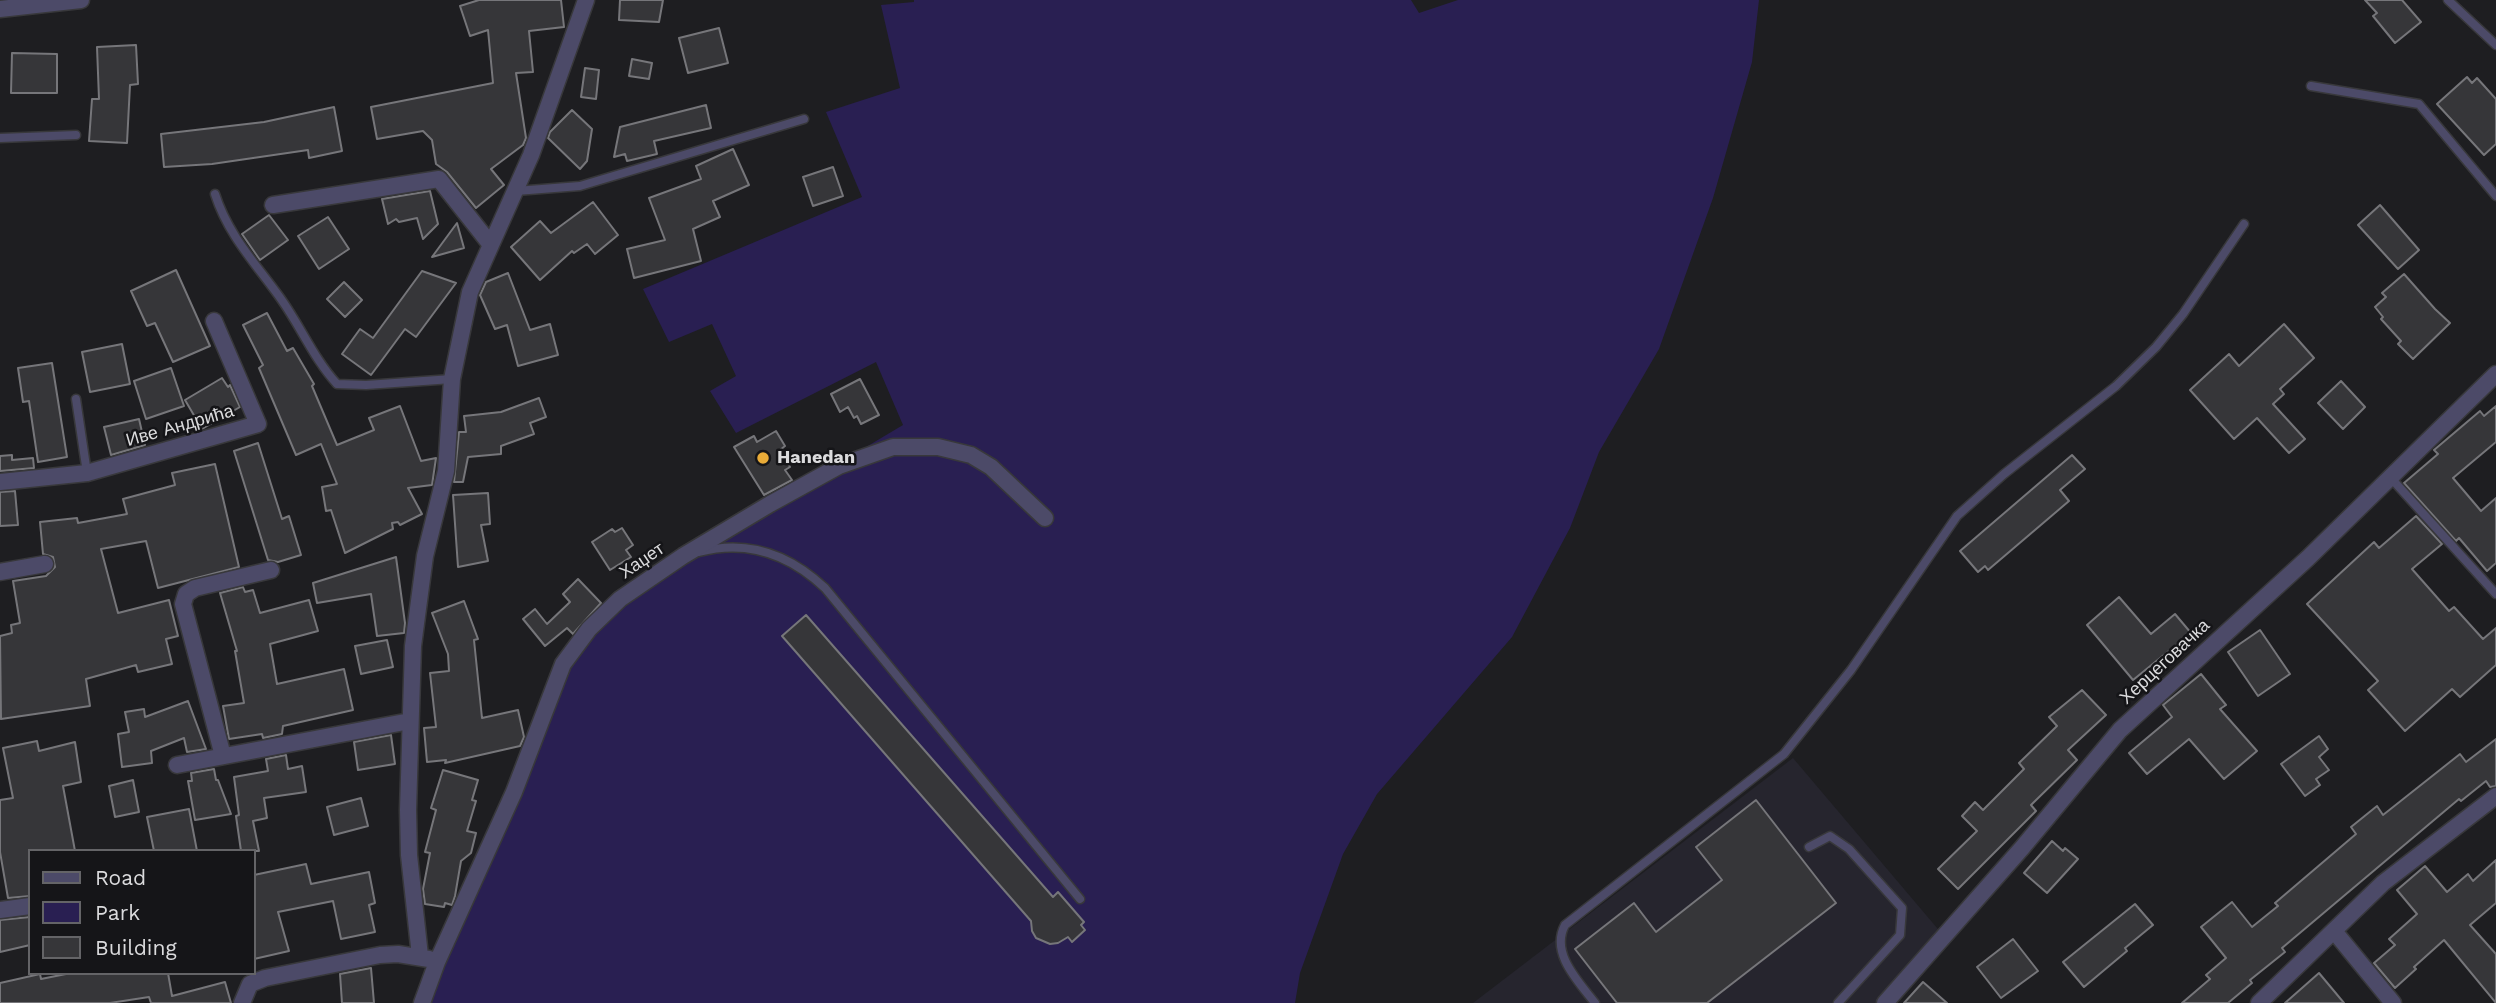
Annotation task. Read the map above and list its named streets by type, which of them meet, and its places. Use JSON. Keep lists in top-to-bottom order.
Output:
{
  "streets": {
    "street": ["Иве Андрића", "Хаџет", "Херцеговачка"]
  },
  "places": ["Hanedan"],
  "legend": ["Road", "Park", "Building"]
}
